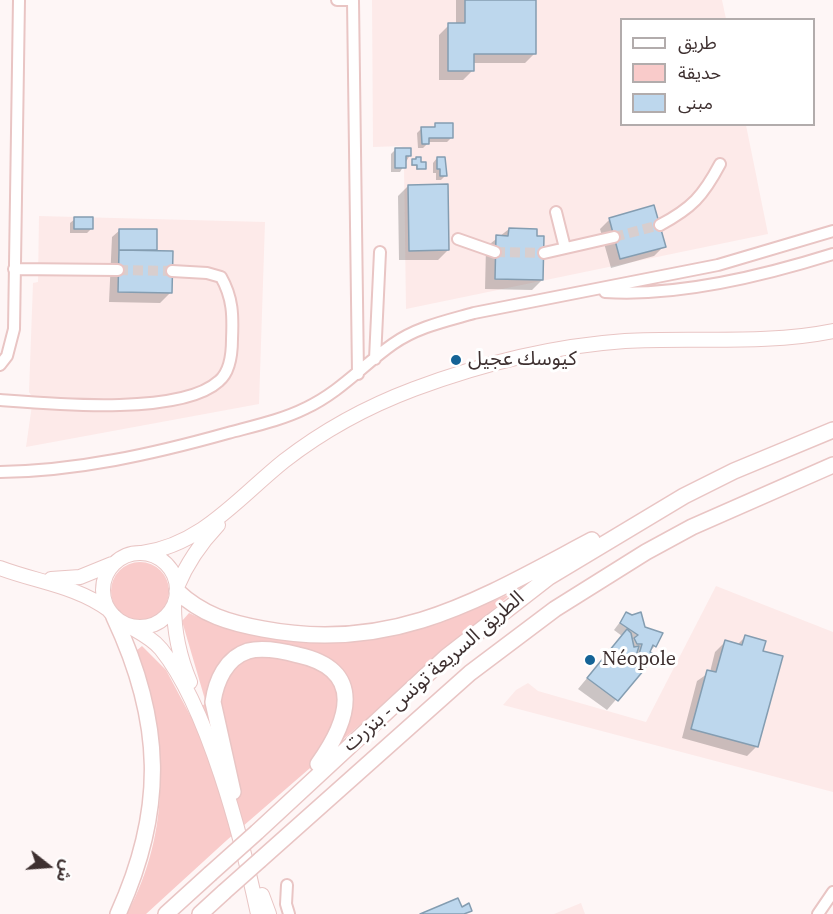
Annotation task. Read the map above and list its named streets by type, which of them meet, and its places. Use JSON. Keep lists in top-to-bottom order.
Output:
{
  "streets": {
    "highway": ["الطريق السريعة تونس - بنزرت"]
  },
  "places": ["كيوسك عجيل", "Néopole"],
  "legend": ["طريق", "حديقة", "مبنى"],
  "north": "right"
}
